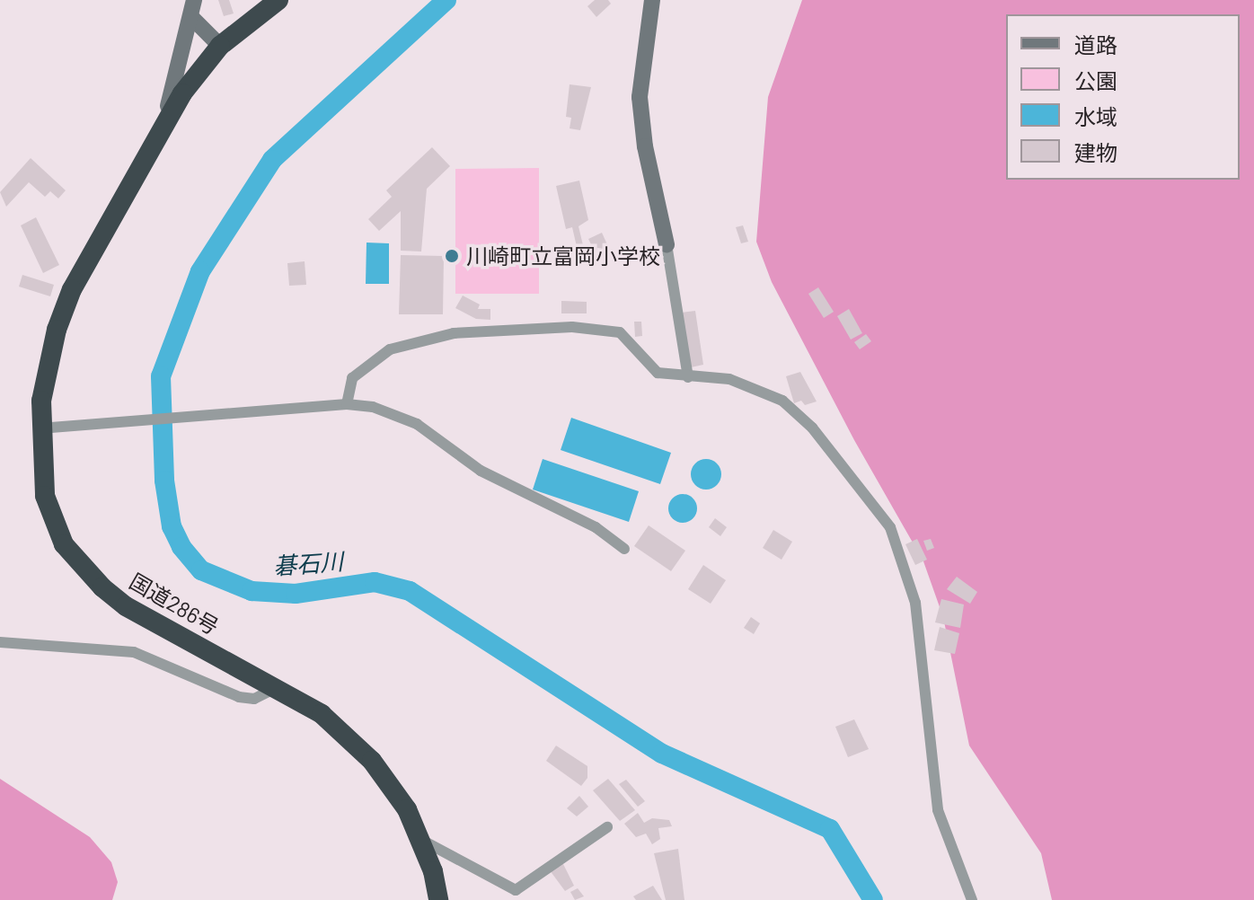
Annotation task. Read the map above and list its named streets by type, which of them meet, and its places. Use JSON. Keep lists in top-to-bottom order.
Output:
{
  "streets": {
    "highway": ["国道286号"]
  },
  "water": ["碁石川"],
  "places": ["川崎町立富岡小学校"],
  "legend": [
    "道路",
    "公園",
    "水域",
    "建物"
  ]
}
